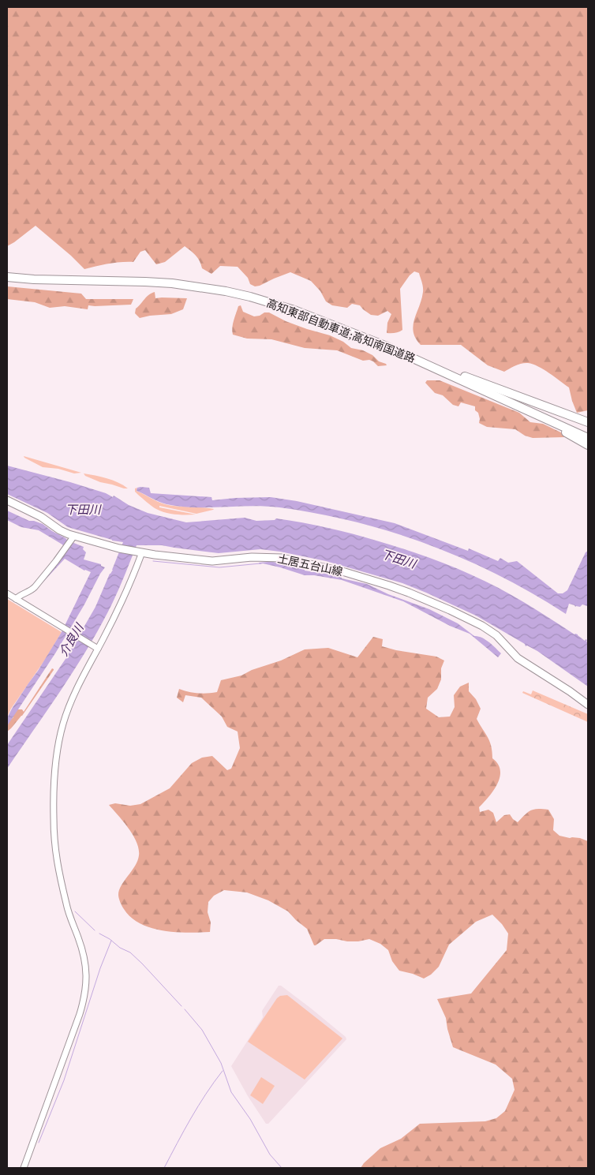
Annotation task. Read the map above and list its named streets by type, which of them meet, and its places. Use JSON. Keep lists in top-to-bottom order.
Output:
{
  "streets": {
    "highway": ["高知東部自動車道;高知南国道路"],
    "main road": ["土居五台山線"]
  },
  "water": ["下田川", "介良川"]
}
